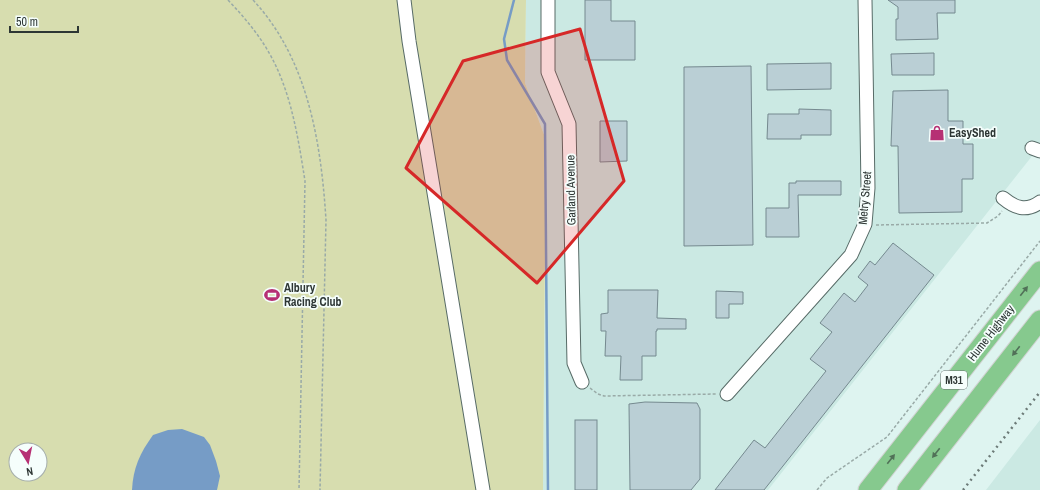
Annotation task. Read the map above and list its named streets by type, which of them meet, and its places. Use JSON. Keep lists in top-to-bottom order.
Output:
{
  "streets": {
    "highway": ["Hume Highway", "M31"],
    "street": ["Garland Avenue", "Metry Street"]
  },
  "places": {
    "shop": ["EasyShed"],
    "sports": ["Albury Racing Club"]
  },
  "scale_bar": "50 m",
  "north": "bottom"
}
